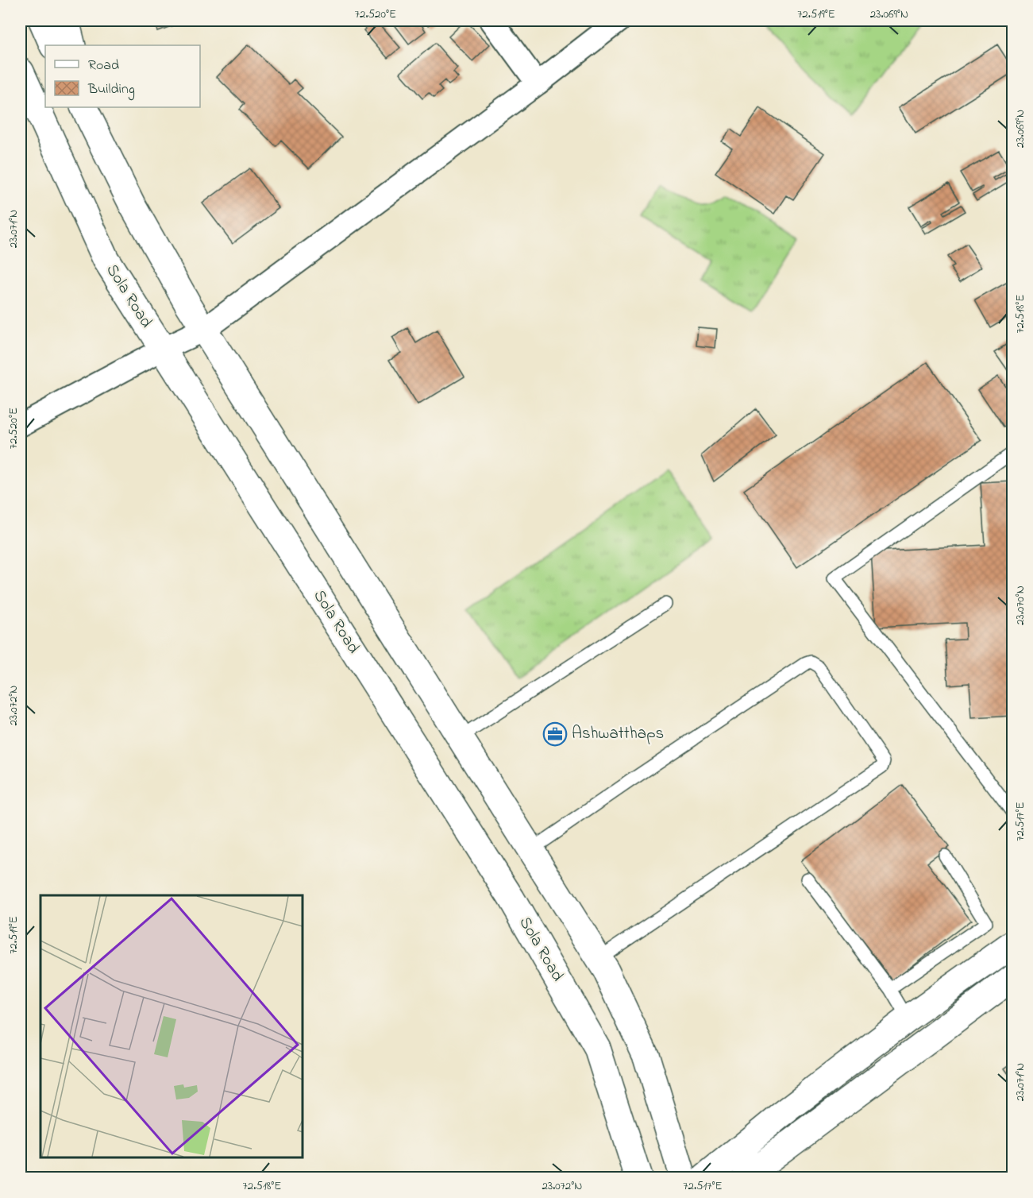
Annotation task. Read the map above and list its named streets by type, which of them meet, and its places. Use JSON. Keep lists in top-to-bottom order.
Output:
{
  "streets": {
    "main road": ["Sola Road"]
  },
  "places": {
    "office": ["Ashwatthaps"]
  },
  "legend": ["Road", "Building"],
  "coordinates": [
    "72.520°E",
    "72.519°E",
    "23.069°N",
    "23.071°N",
    "72.518°E",
    "23.070°N",
    "23.072°N",
    "72.517°E"
  ]
}
